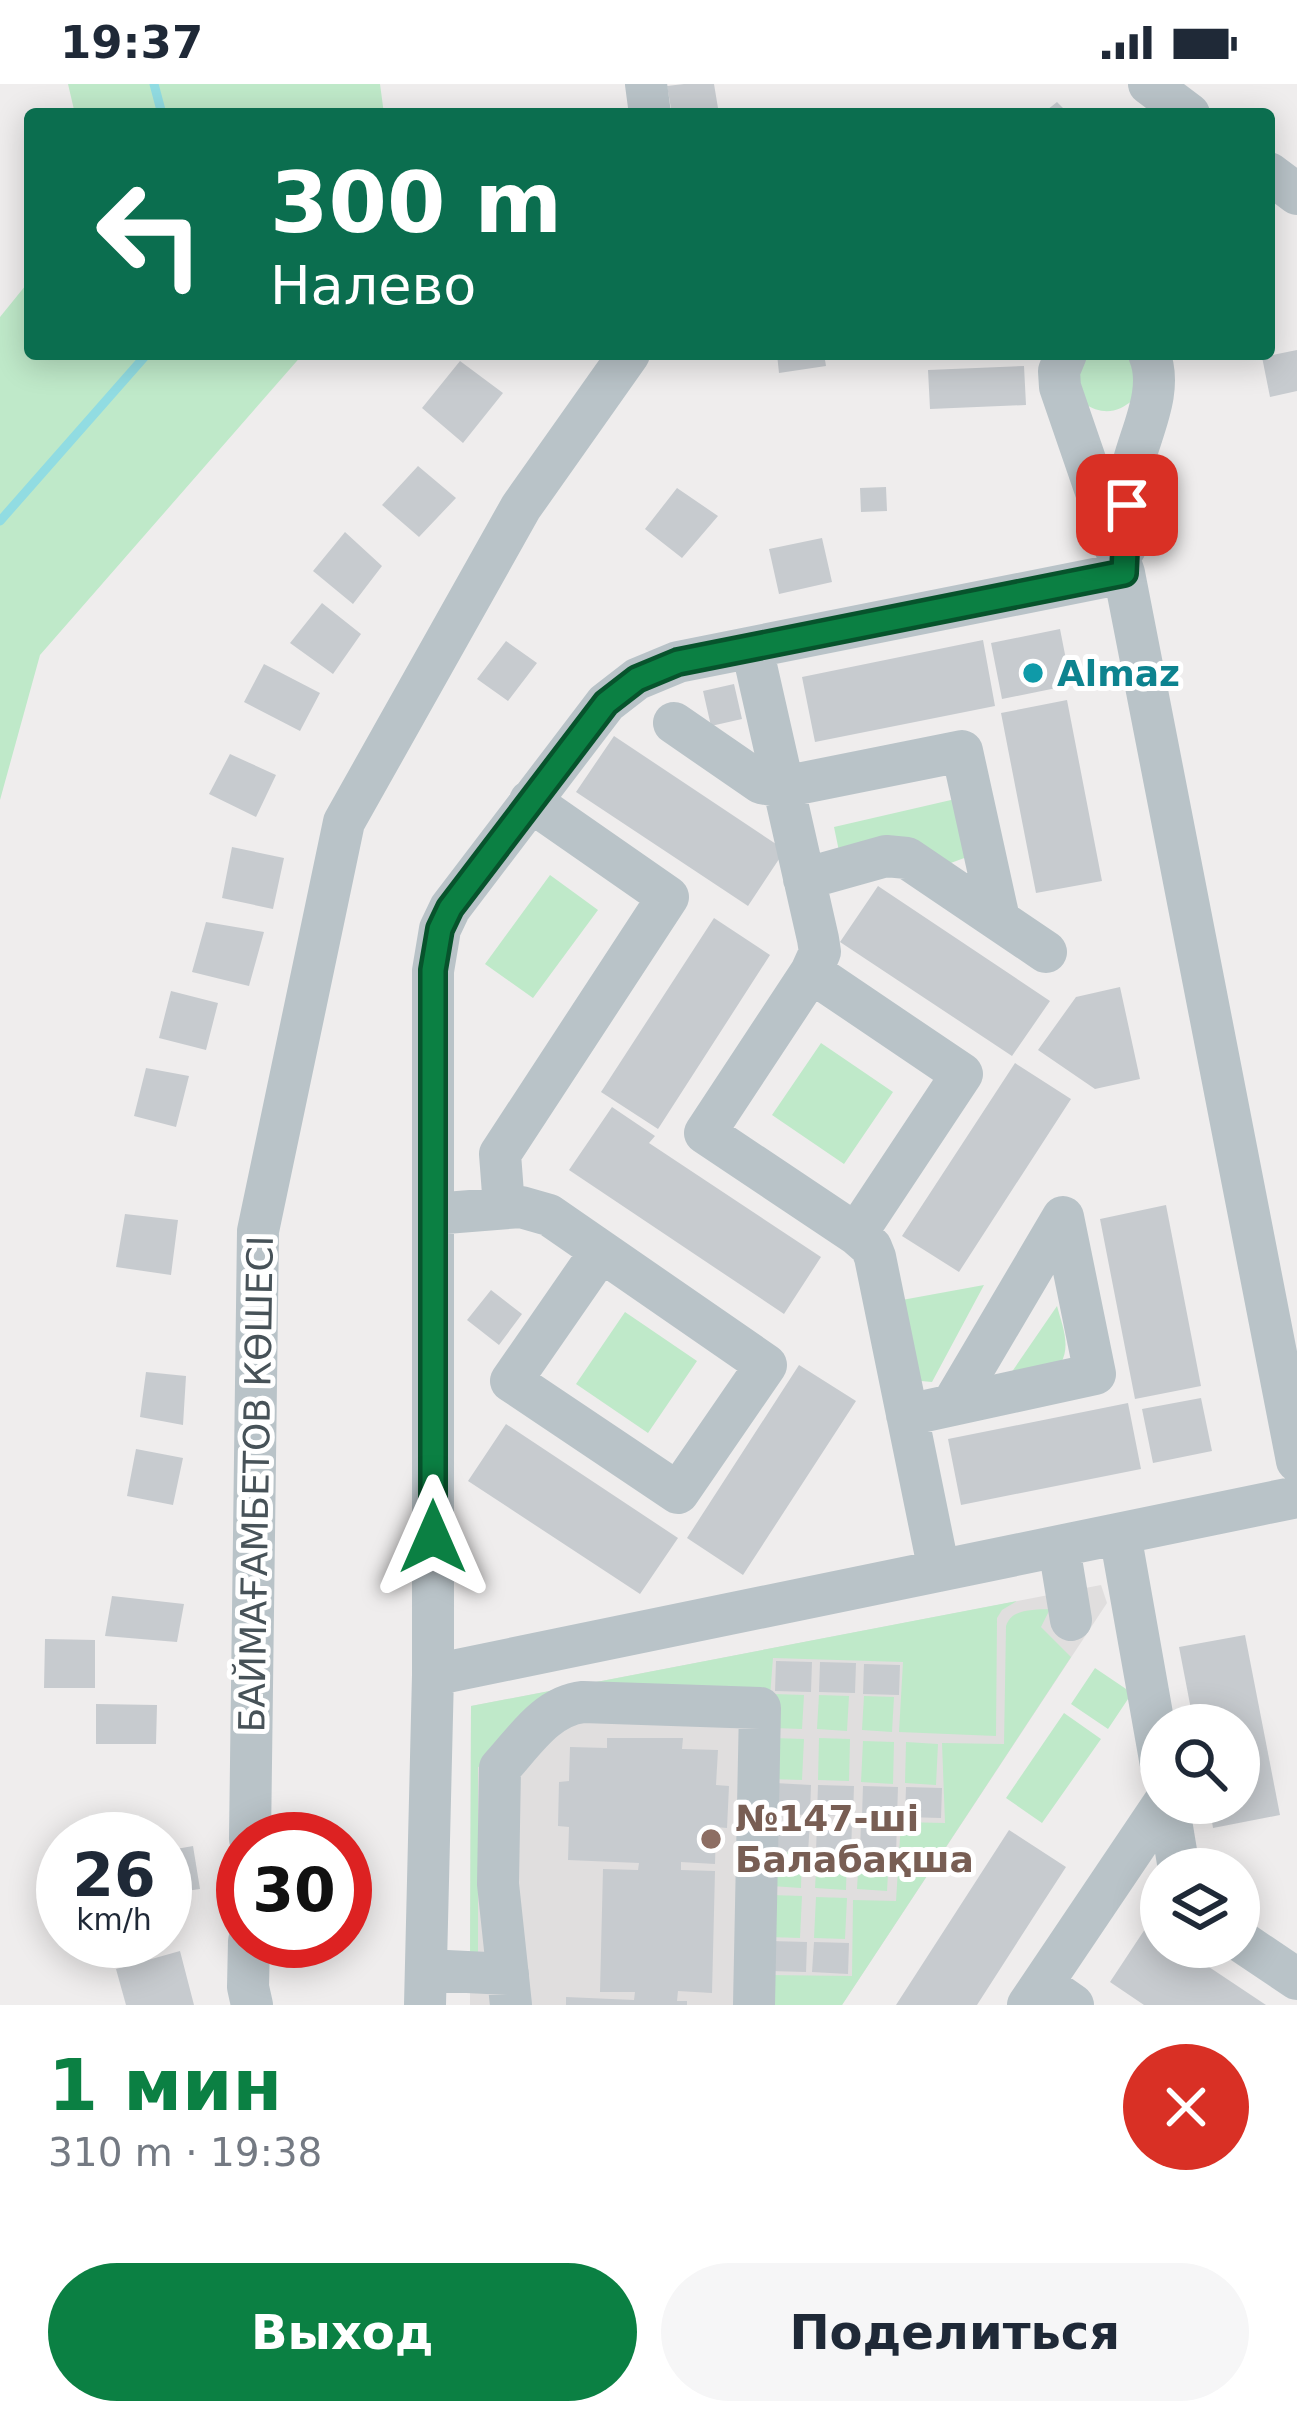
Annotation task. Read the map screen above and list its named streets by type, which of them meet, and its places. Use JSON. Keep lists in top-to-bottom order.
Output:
{
  "streets": {
    "street": ["БАЙМАҒАМБЕТОВ КӨШЕСІ"]
  },
  "places": ["Almaz", "№147-ші Балабақша"],
  "page": {
    "status": "19:37",
    "turn": ["300 m", "Налево"],
    "speed": "26 km/h",
    "limit": "30",
    "heading": ["1 мин", "310 m · 19:38"],
    "buttons": ["Выход", "Поделиться"]
  }
}
